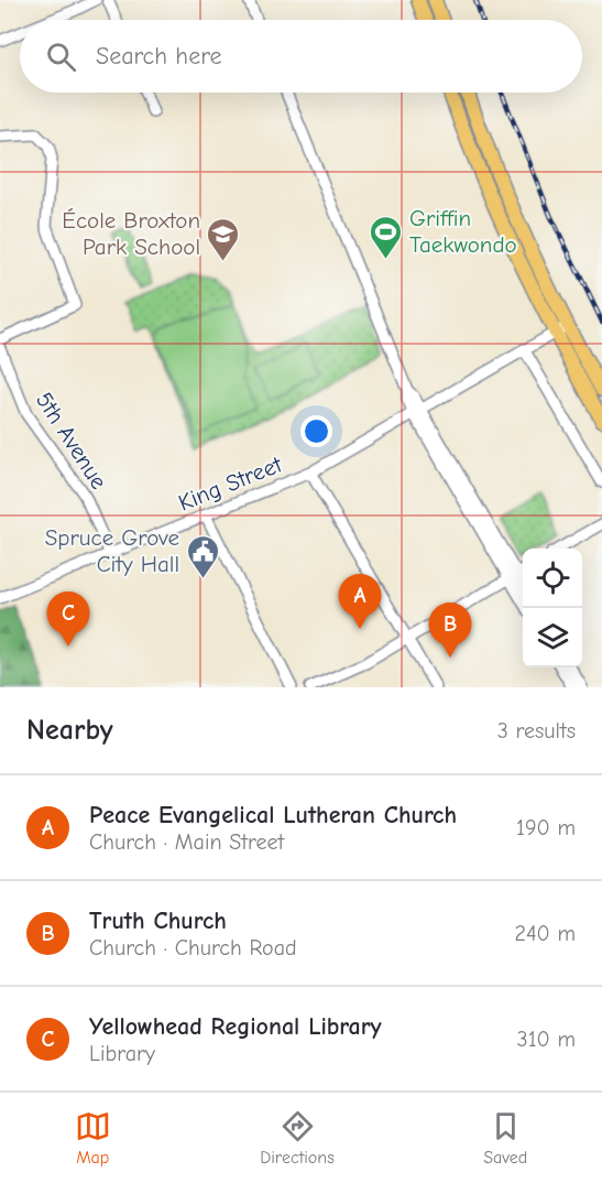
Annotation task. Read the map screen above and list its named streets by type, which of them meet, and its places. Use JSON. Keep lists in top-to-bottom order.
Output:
{
  "streets": {
    "street": ["5th Avenue", "King Street"]
  },
  "crossings": [
    ["5th Avenue", "King Street"]
  ],
  "places": {
    "sports": ["Griffin Taekwondo"],
    "school or university": ["École Broxton Park School"],
    "public building": ["Spruce Grove City Hall"]
  },
  "page": {
    "search": "Search here",
    "pins": ["A", "C", "B"],
    "heading": ["Nearby", "3 results"],
    "list": [
      {
        "mark": "A",
        "name": "Peace Evangelical Lutheran Church",
        "note": "Church · Main Street",
        "value": "190 m"
      },
      {
        "mark": "B",
        "name": "Truth Church",
        "note": "Church · Church Road",
        "value": "240 m"
      },
      {
        "mark": "C",
        "name": "Yellowhead Regional Library",
        "note": "Library",
        "value": "310 m"
      }
    ],
    "nav": ["Map", "Directions", "Saved"]
  }
}
